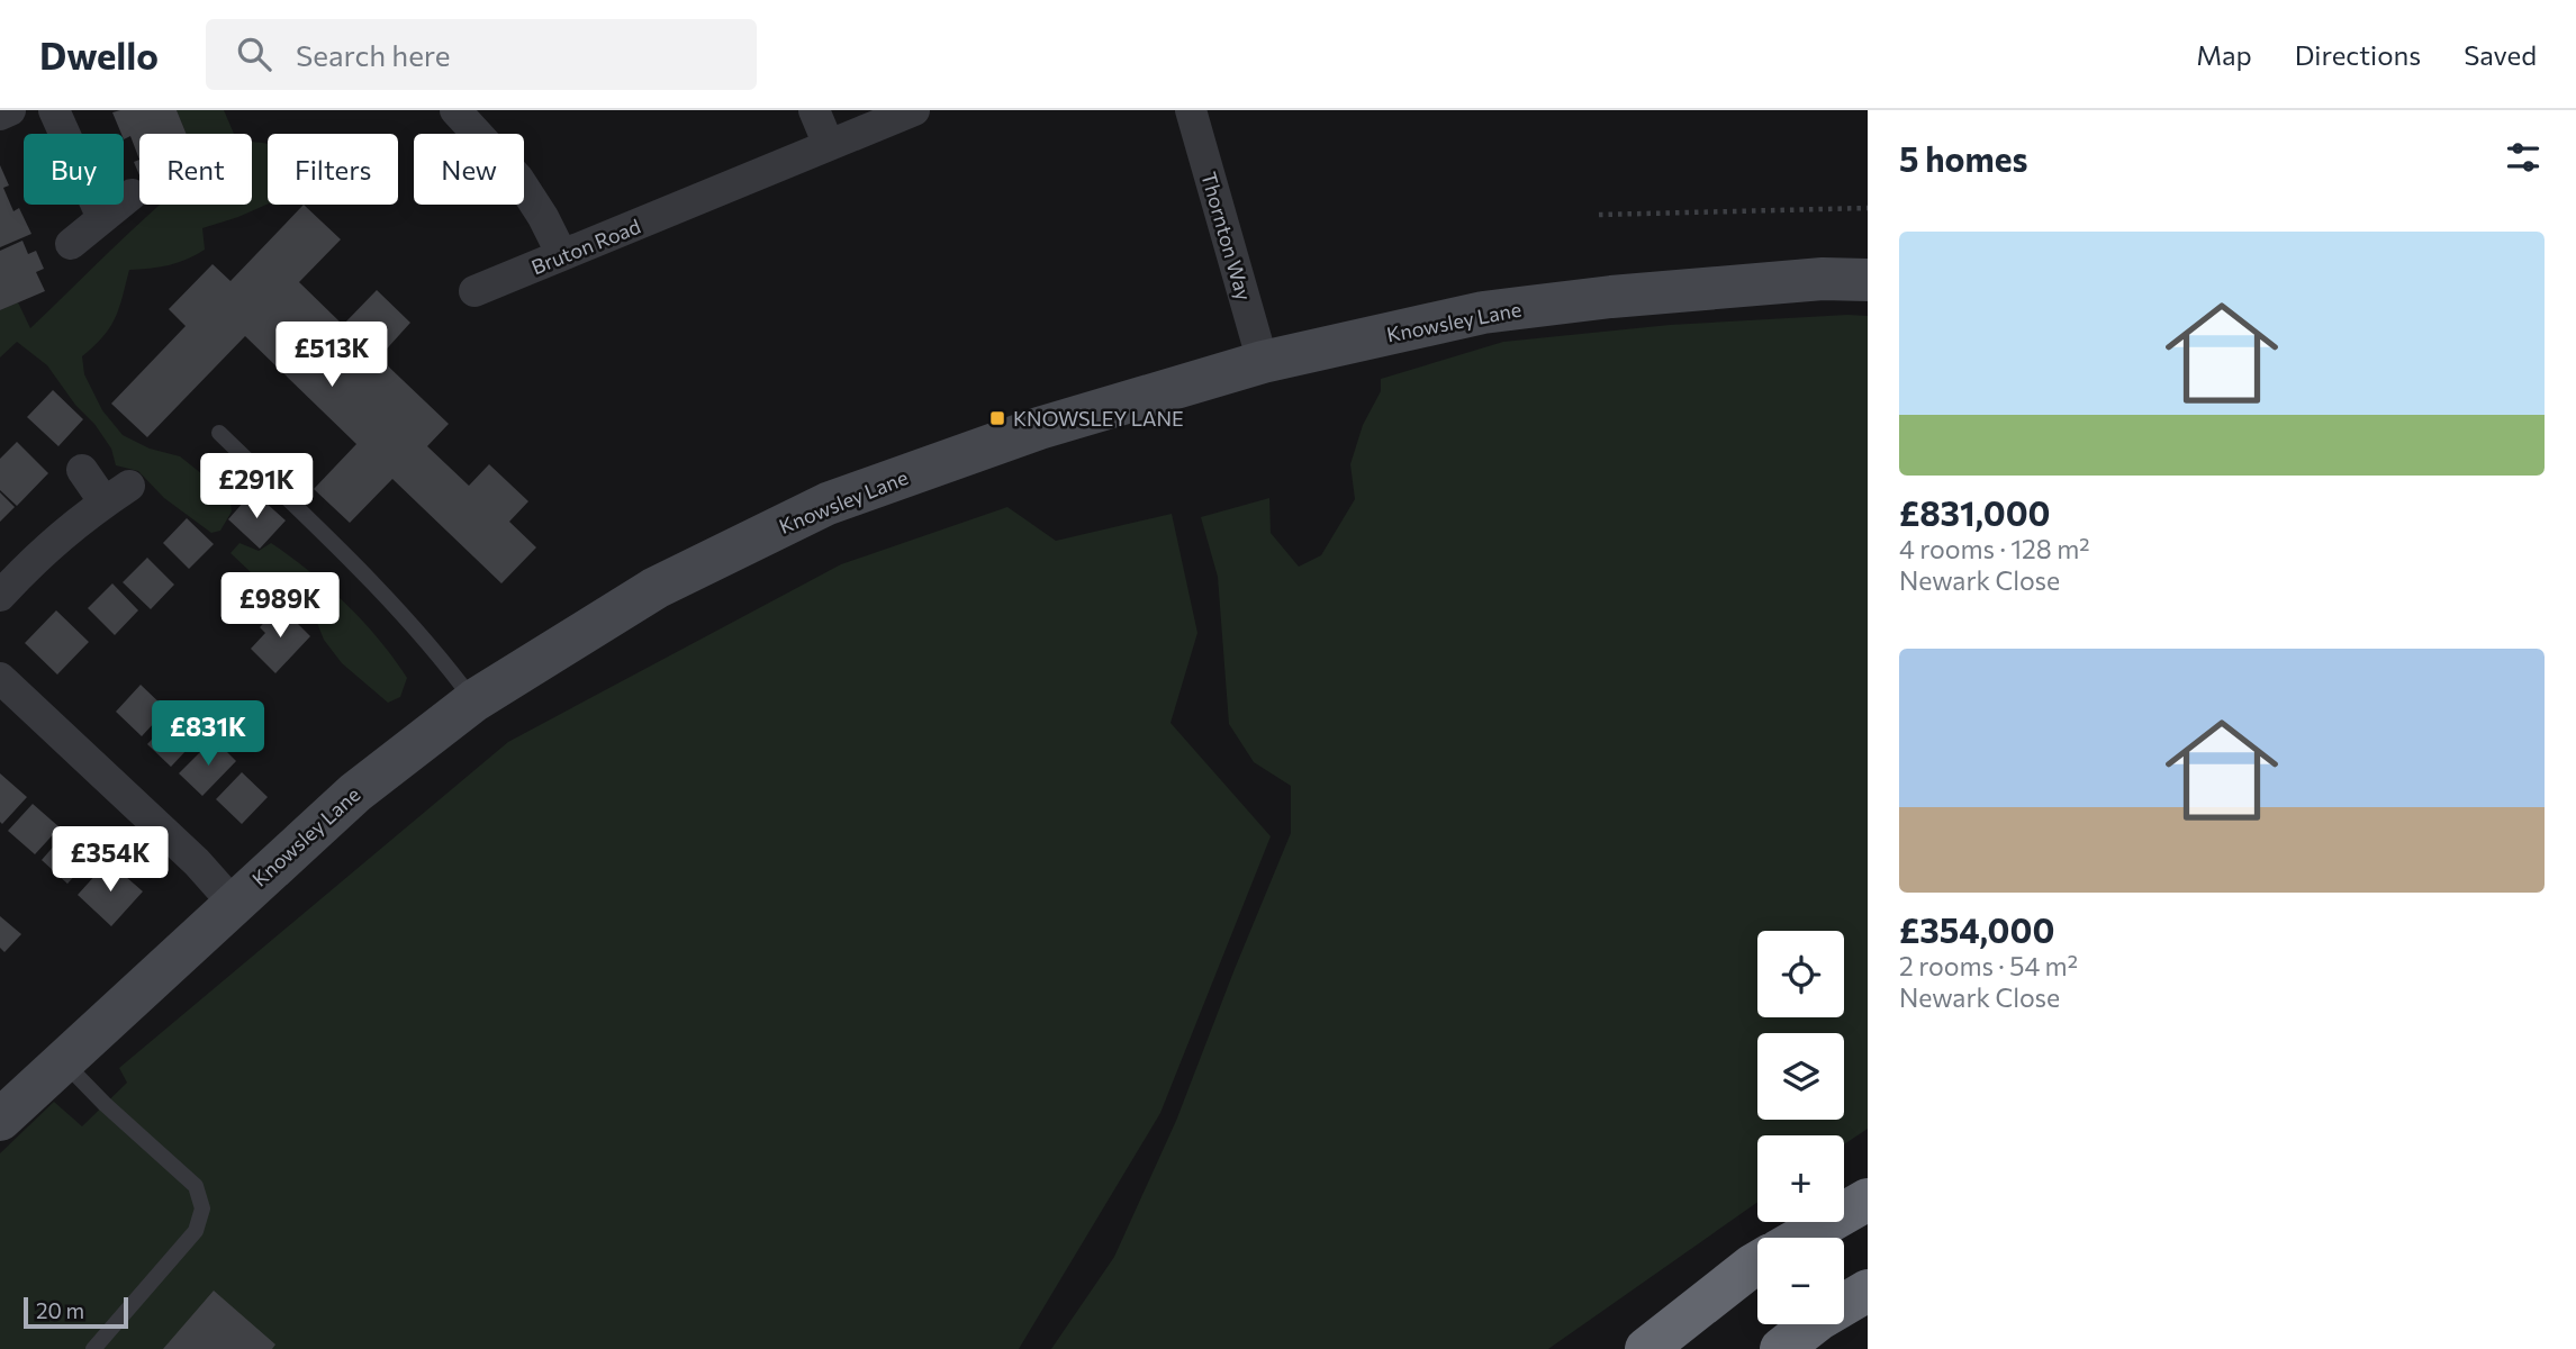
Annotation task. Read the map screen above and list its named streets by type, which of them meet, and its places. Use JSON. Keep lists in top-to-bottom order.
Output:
{
  "streets": {
    "main road": ["Knowsley Lane"],
    "street": ["Thornton Way", "Bruton Road"]
  },
  "crossings": [
    ["Thornton Way", "Knowsley Lane"]
  ],
  "places": {
    "transit": ["KNOWSLEY LANE"]
  },
  "scale_bar": "20 m",
  "page": {
    "header": "Dwello",
    "search": "Search here",
    "nav": ["Map", "Directions", "Saved"],
    "heading": "5 homes",
    "chip": [
      "Buy",
      "Rent",
      "Filters",
      "New"
    ],
    "list": [
      {
        "name": "£831,000",
        "note": "4 rooms · 128 m² · Newark Close"
      },
      {
        "name": "£354,000",
        "note": "2 rooms · 54 m² · Newark Close"
      }
    ],
    "price": [
      "£513K",
      "£291K",
      "£989K",
      "£831K",
      "£354K"
    ],
    "map_buttons": ["+", "−"],
    "scale": "20 m"
  }
}
